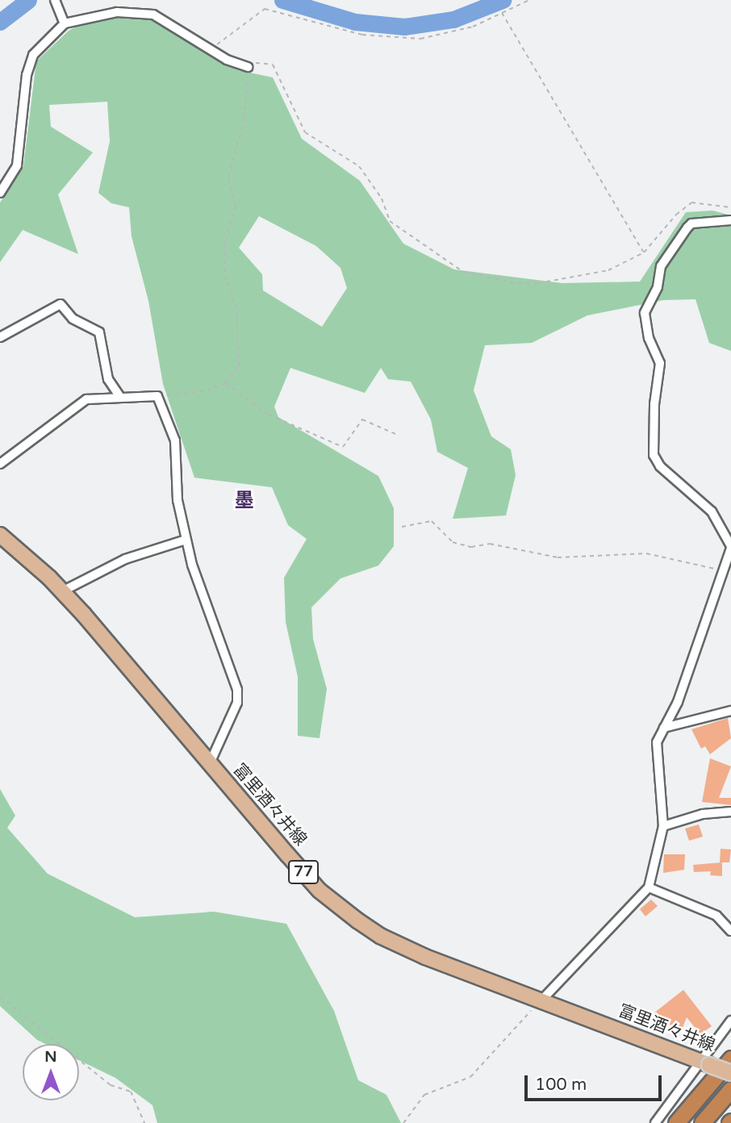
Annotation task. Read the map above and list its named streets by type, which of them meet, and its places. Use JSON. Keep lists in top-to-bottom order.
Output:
{
  "streets": {
    "main road": ["富里酒々井線", "77"]
  },
  "districts": ["墨"],
  "scale_bar": "100 m",
  "north": "top"
}
